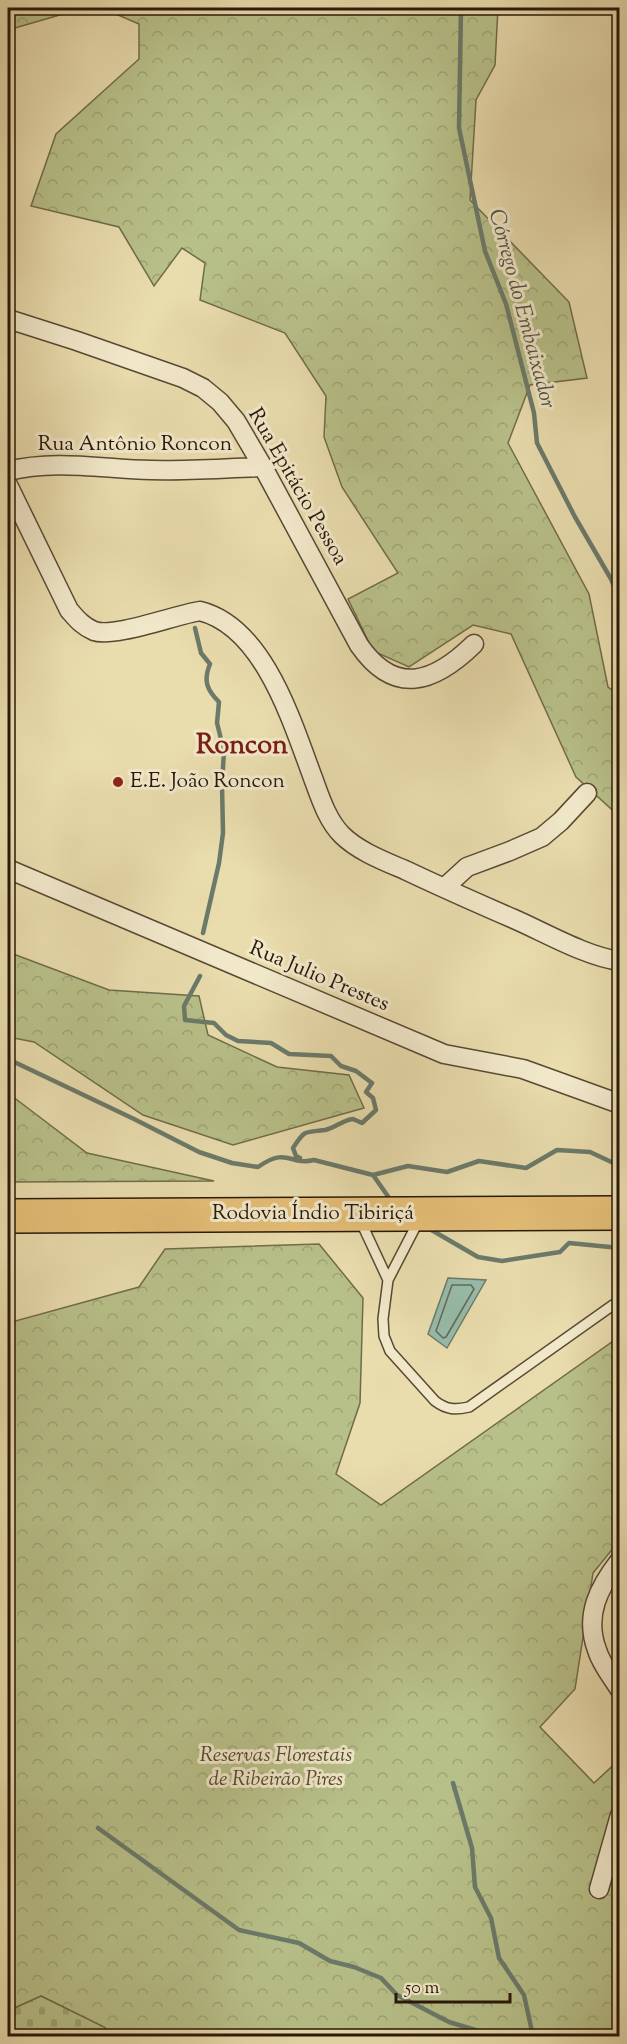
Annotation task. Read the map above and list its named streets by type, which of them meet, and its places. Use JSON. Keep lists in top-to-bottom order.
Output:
{
  "streets": {
    "highway": ["Rodovia Índio Tibiriçá"],
    "street": ["Rua Antônio Roncon", "Rua Epitácio Pessoa", "Rua Julio Prestes"]
  },
  "crossings": [
    ["Rua Antônio Roncon", "Rua Epitácio Pessoa"]
  ],
  "districts": ["Roncon"],
  "water": ["Córrego do Embaixador"],
  "parks": ["Reservas Florestais de Ribeirão Pires"],
  "places": ["E.E. João Roncon"],
  "scale_bar": "50 m"
}
